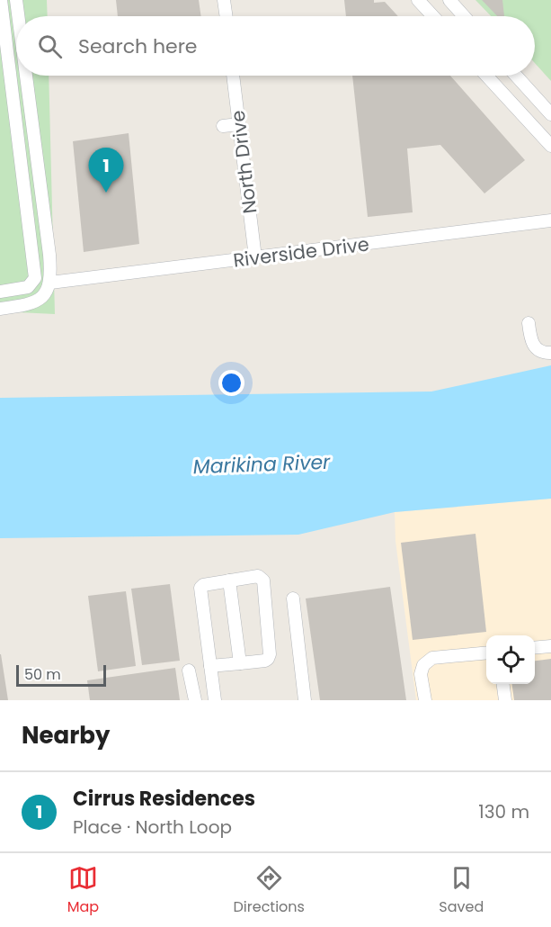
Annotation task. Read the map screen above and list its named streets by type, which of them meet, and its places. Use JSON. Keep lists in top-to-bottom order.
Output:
{
  "streets": {
    "street": ["North Drive", "Riverside Drive"]
  },
  "crossings": [
    ["North Drive", "Riverside Drive"]
  ],
  "water": ["Marikina River"],
  "scale_bar": "50 m",
  "page": {
    "search": "Search here",
    "pins": "1",
    "scale": "50 m",
    "heading": "Nearby",
    "list": [
      {
        "mark": "1",
        "name": "Cirrus Residences",
        "note": "Place · North Loop",
        "value": "130 m"
      }
    ],
    "nav": ["Map", "Directions", "Saved"]
  }
}
